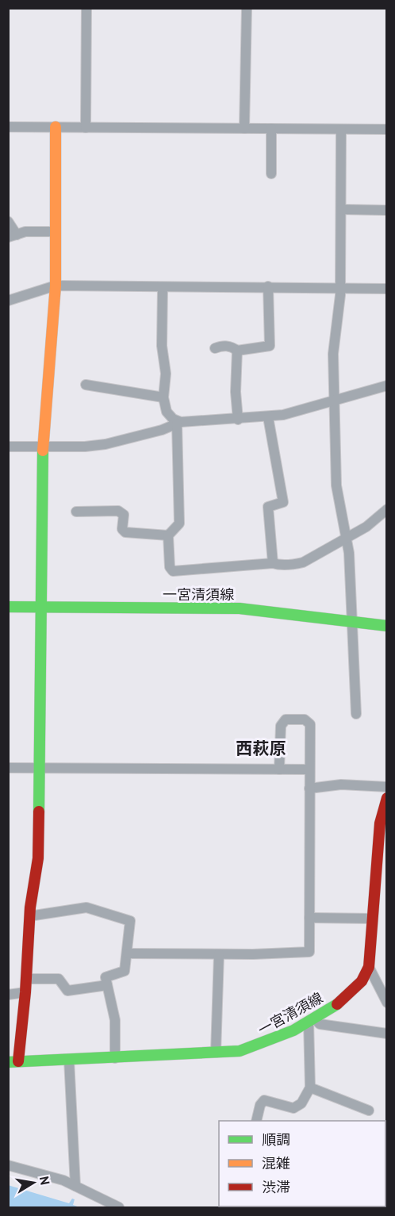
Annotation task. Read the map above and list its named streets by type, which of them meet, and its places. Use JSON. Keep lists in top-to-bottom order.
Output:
{
  "streets": {
    "street": ["一宮清須線"]
  },
  "districts": ["西萩原"],
  "legend": ["順調", "混雑", "渋滞"],
  "north": "right"
}
